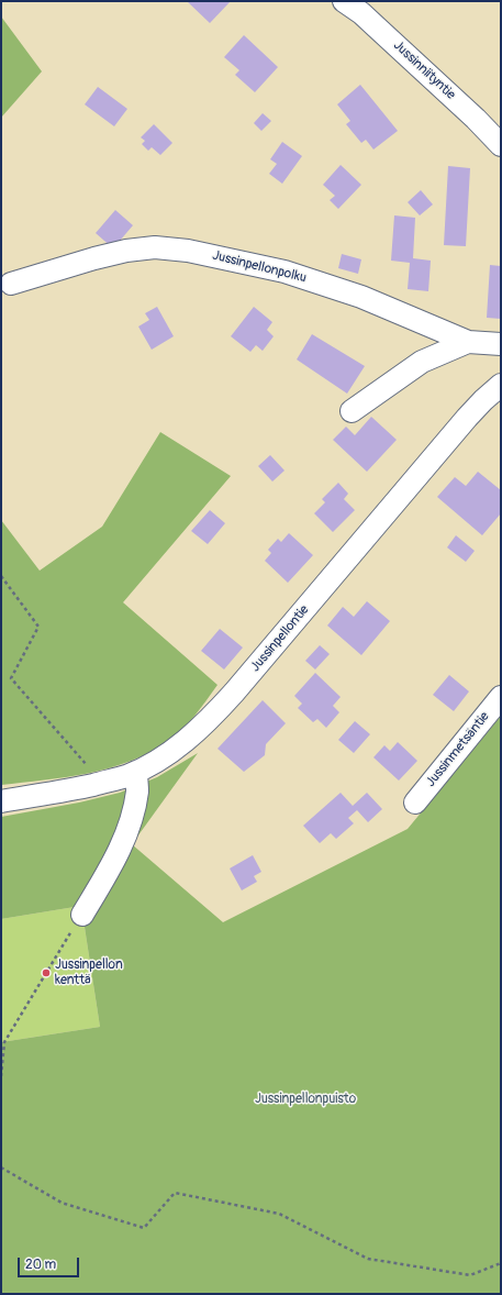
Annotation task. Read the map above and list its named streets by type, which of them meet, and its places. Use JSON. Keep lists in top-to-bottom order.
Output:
{
  "streets": {
    "street": [
      "Jussinniityntie",
      "Jussinpellonpolku",
      "Jussinpellontie",
      "Jussinmetsäntie"
    ]
  },
  "parks": ["Jussinpellonpuisto"],
  "places": ["Jussinpellon kenttä"],
  "scale_bar": "20 m"
}
